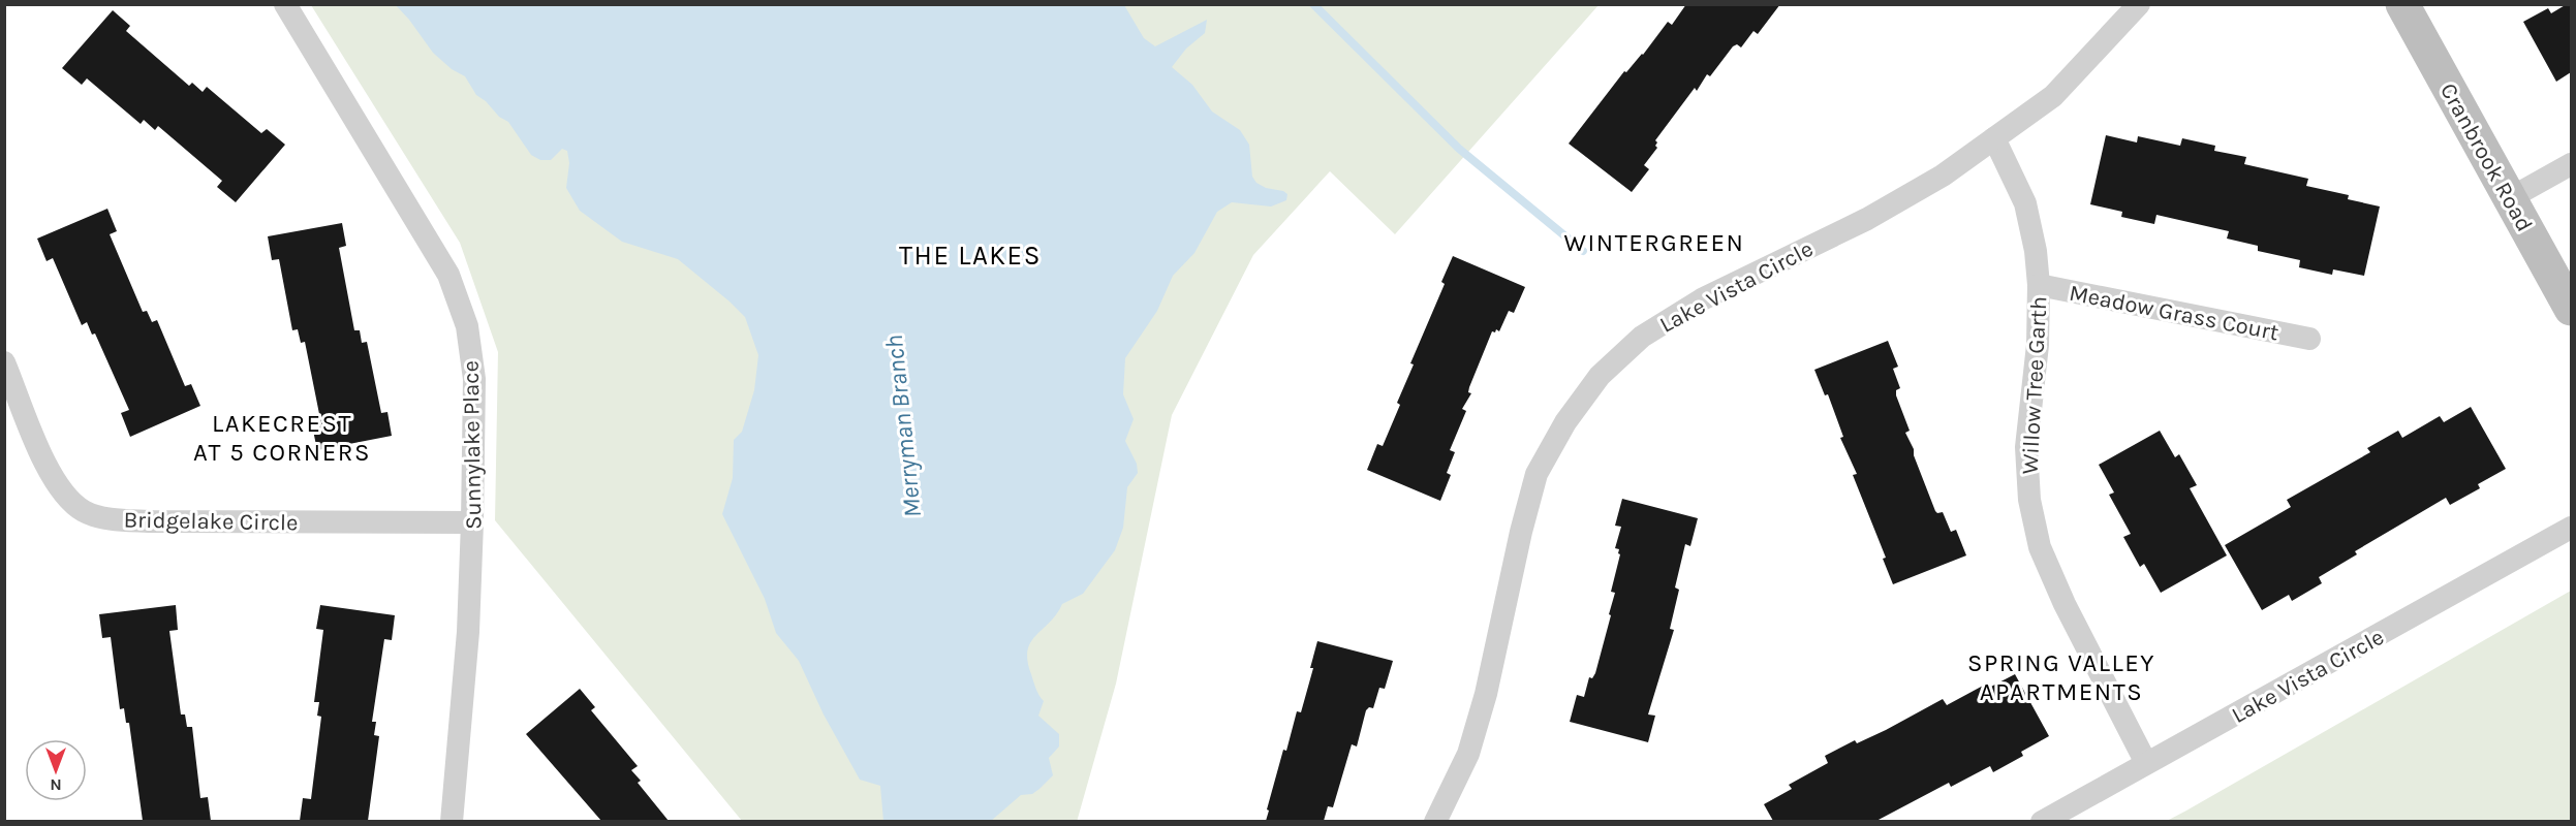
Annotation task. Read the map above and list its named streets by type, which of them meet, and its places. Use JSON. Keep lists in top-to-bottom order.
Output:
{
  "streets": {
    "street": [
      "Cranbrook Road",
      "Lake Vista Circle",
      "Meadow Grass Court",
      "Willow Tree Garth",
      "Sunnylake Place",
      "Bridgelake Circle"
    ]
  },
  "crossings": [
    ["Lake Vista Circle", "Willow Tree Garth"],
    ["Meadow Grass Court", "Willow Tree Garth"],
    ["Sunnylake Place", "Bridgelake Circle"]
  ],
  "districts": [
    "WINTERGREEN",
    "THE LAKES",
    "LAKECREST AT 5 CORNERS",
    "SPRING VALLEY APARTMENTS"
  ],
  "water": ["Merryman Branch"],
  "north": "bottom"
}
